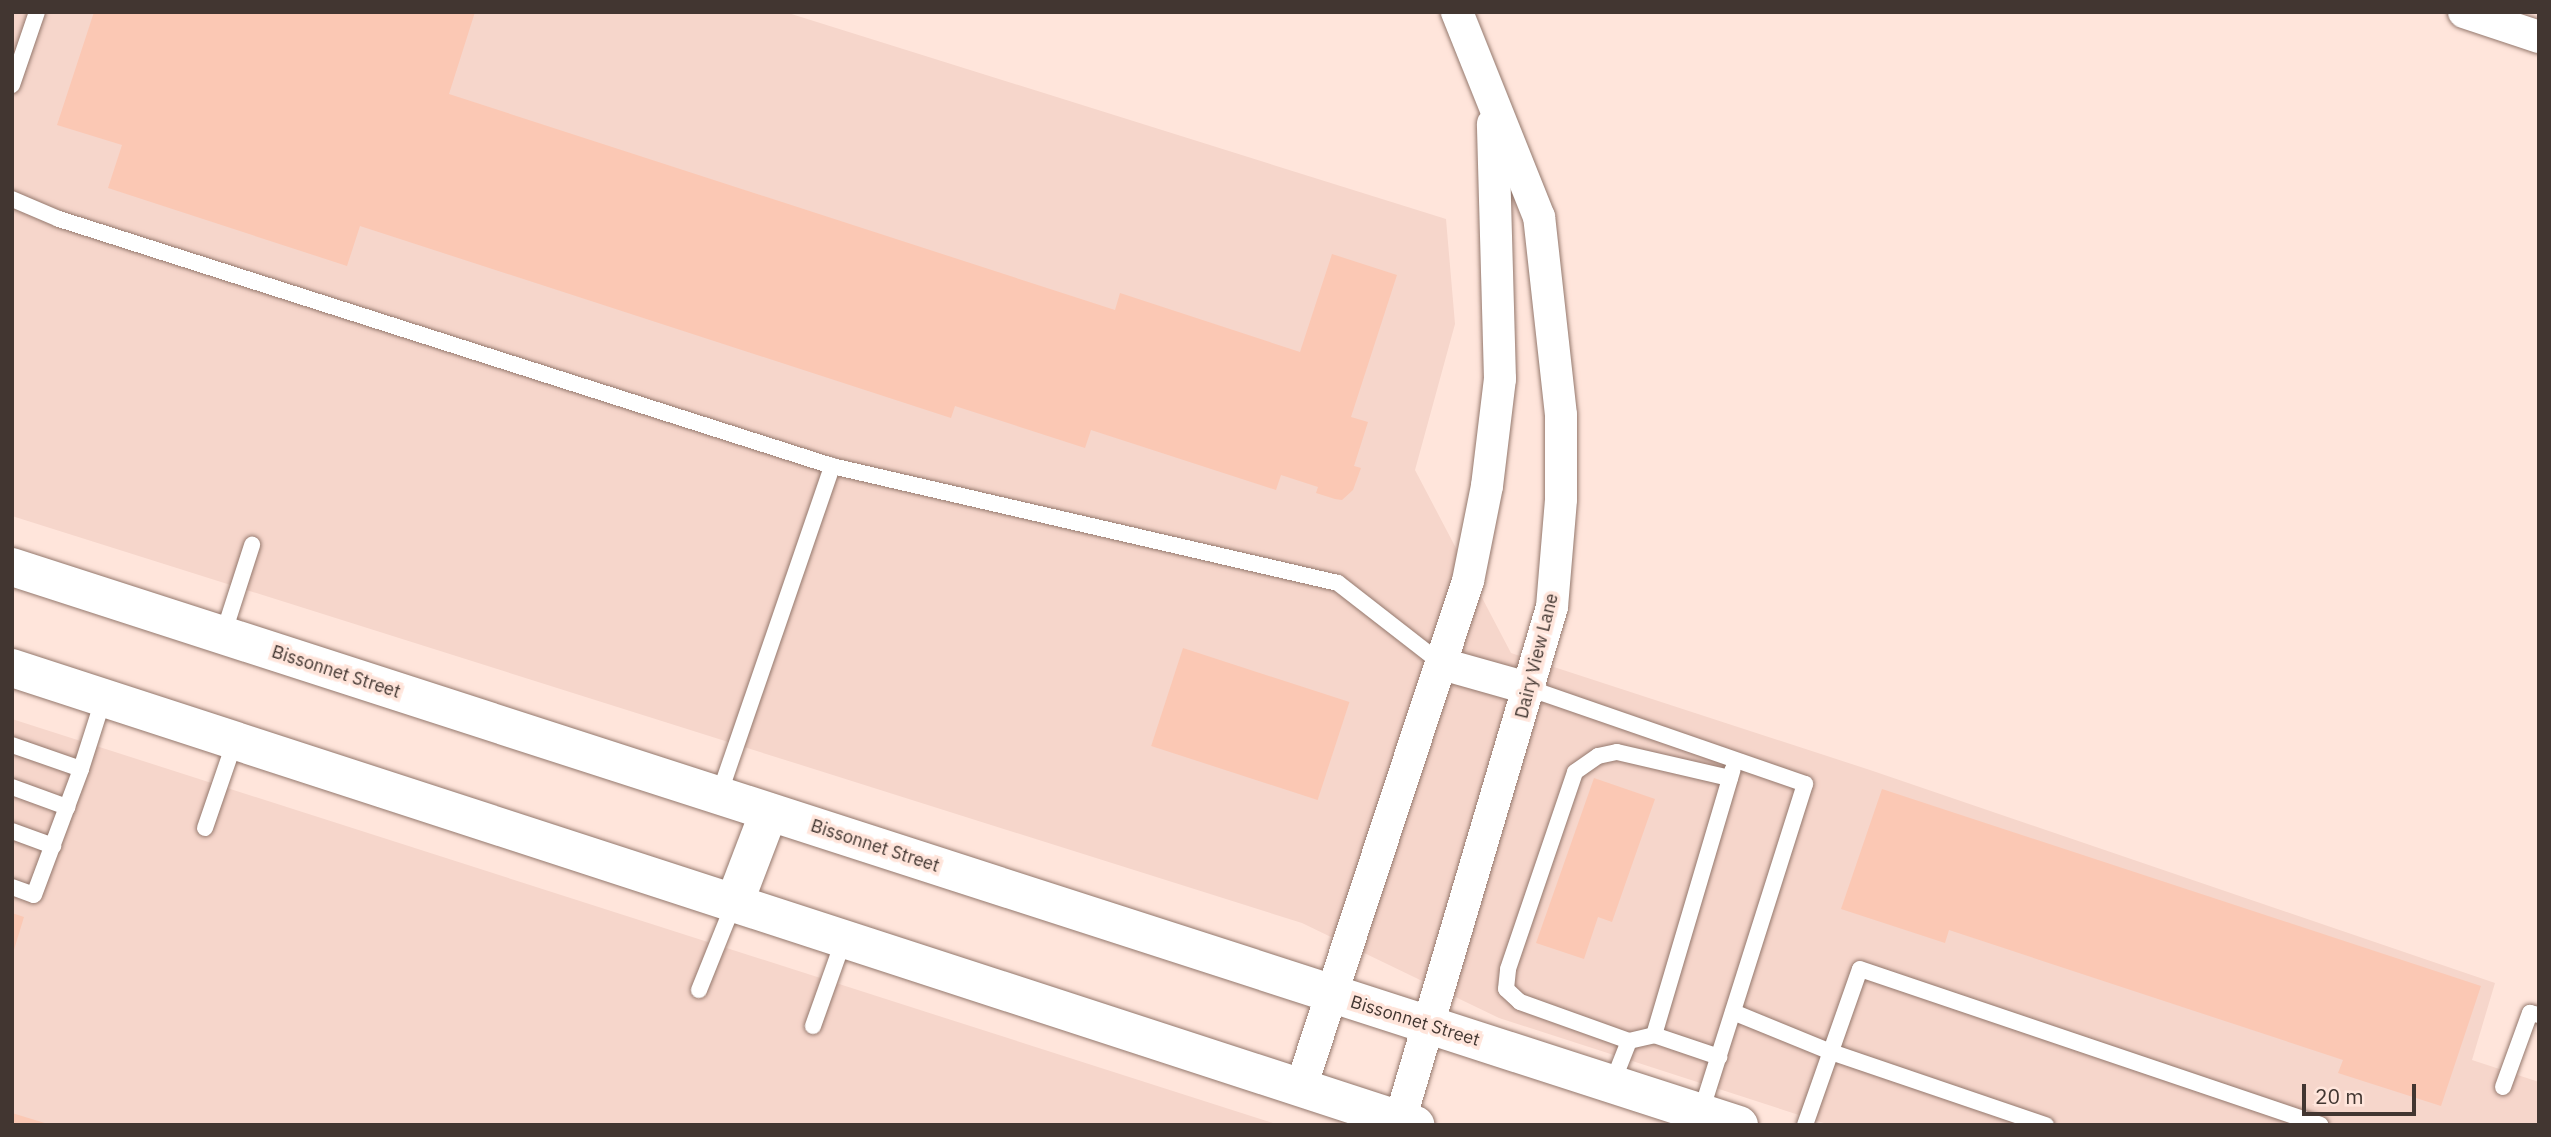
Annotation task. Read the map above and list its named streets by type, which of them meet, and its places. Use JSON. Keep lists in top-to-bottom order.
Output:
{
  "streets": {
    "main road": ["Bissonnet Street"],
    "street": ["Dairy View Lane"]
  },
  "crossings": [
    ["Dairy View Lane", "Bissonnet Street"]
  ],
  "scale_bar": "20 m"
}
